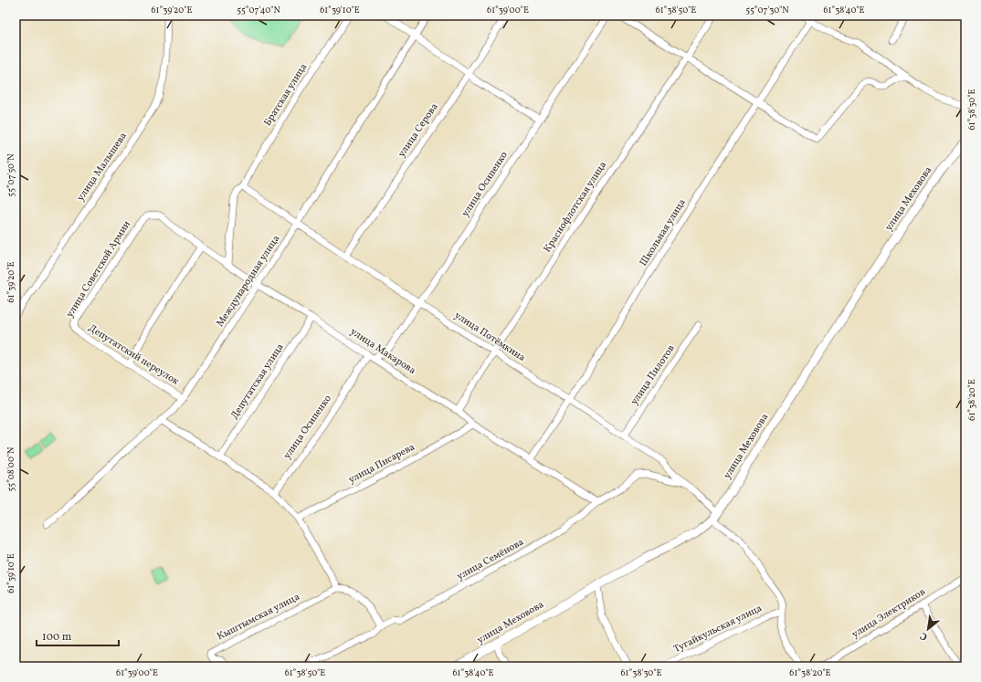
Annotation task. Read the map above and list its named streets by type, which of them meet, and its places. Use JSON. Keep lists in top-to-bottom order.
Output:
{
  "streets": {
    "street": [
      "Братская улица",
      "улица Серова",
      "улица Малышева",
      "улица Осипенко",
      "улица Меховова",
      "Краснофлотская улица",
      "Школьная улица",
      "улица Советской Армии",
      "Международная улица",
      "улица Потёмкина",
      "улица Макарова",
      "Депутатский переулок",
      "улица Пилотов",
      "Депутатская улица",
      "улица Писарева",
      "улица Семёнова",
      "улица Электриков",
      "Кыштымская улица",
      "Тугайкульская улица"
    ]
  },
  "crossings": [
    ["Братская улица", "улица Потёмкина"],
    ["Братская улица", "улица Макарова"],
    ["улица Серова", "улица Потёмкина"],
    ["улица Осипенко", "улица Потёмкина"],
    ["улица Осипенко", "улица Макарова"],
    ["улица Меховова", "улица Потёмкина"],
    ["Краснофлотская улица", "улица Потёмкина"],
    ["Краснофлотская улица", "улица Макарова"],
    ["Школьная улица", "улица Потёмкина"],
    ["Школьная улица", "улица Макарова"],
    ["улица Советской Армии", "улица Макарова"],
    ["улица Советской Армии", "Депутатский переулок"],
    ["Международная улица", "улица Потёмкина"],
    ["Международная улица", "улица Макарова"],
    ["Международная улица", "Депутатский переулок"],
    ["улица Потёмкина", "улица Пилотов"],
    ["улица Потёмкина", "улица Семёнова"],
    ["улица Потёмкина", "Тугайкульская улица"],
    ["улица Макарова", "Депутатская улица"],
    ["улица Макарова", "улица Писарева"],
    ["улица Макарова", "улица Семёнова"]
  ],
  "scale_bar": "100 m",
  "north": "bottom left",
  "coordinates": [
    "61°39'20\"E",
    "55°07'40\"N",
    "61°39'10\"E",
    "61°39'00\"E",
    "61°38'50\"E",
    "55°07'30\"N",
    "61°38'40\"E",
    "61°38'30\"E",
    "55°07'50\"N",
    "61°38'20\"E",
    "55°08'00\"N"
  ]
}
